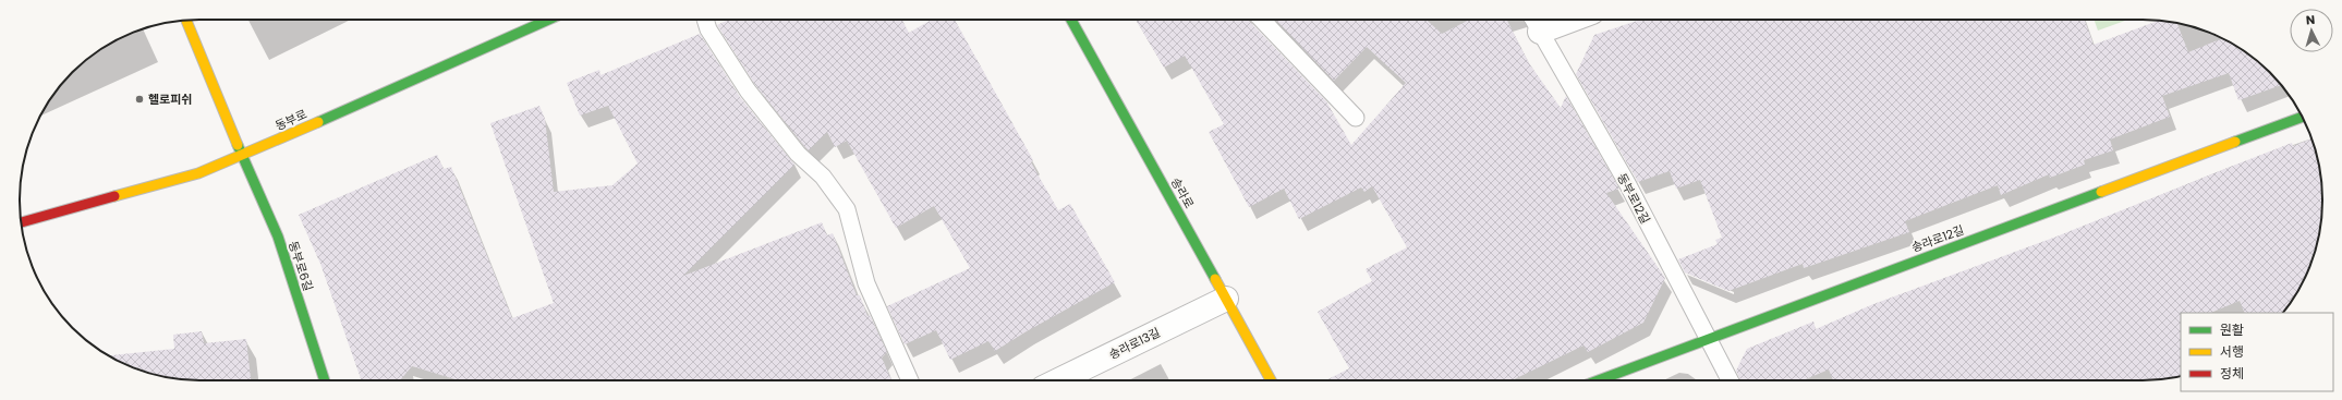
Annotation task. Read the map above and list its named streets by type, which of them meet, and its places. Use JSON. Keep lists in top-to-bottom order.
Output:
{
  "streets": {
    "street": [
      "동부로",
      "송라로",
      "송라로12길",
      "동부로6길",
      "송라로13길"
    ],
    "lane": ["동부로12길"]
  },
  "crossings": [
    ["동부로", "동부로6길"],
    ["송라로", "송라로13길"],
    ["동부로12길", "송라로12길"]
  ],
  "places": ["헬로피쉬"],
  "legend": ["원활", "서행", "정체"],
  "north": "top"
}
